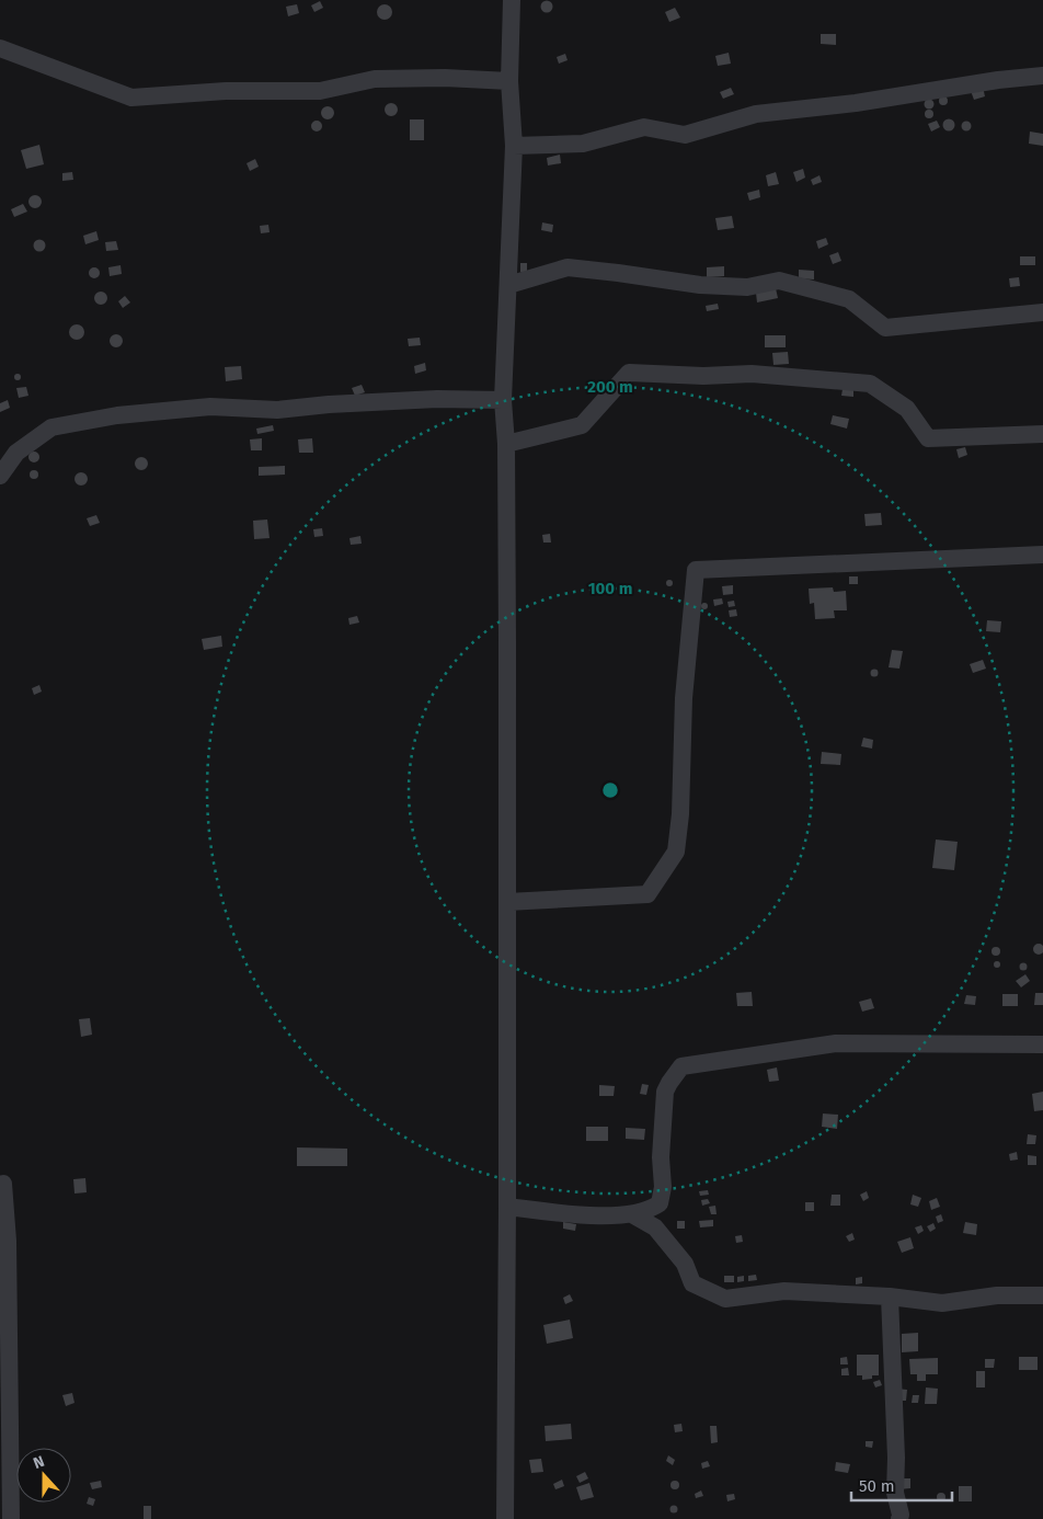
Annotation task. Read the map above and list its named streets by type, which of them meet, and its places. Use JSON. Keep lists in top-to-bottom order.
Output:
{
  "scale_bar": "50 m",
  "north": "top",
  "rings": ["200 m", "100 m"]
}
